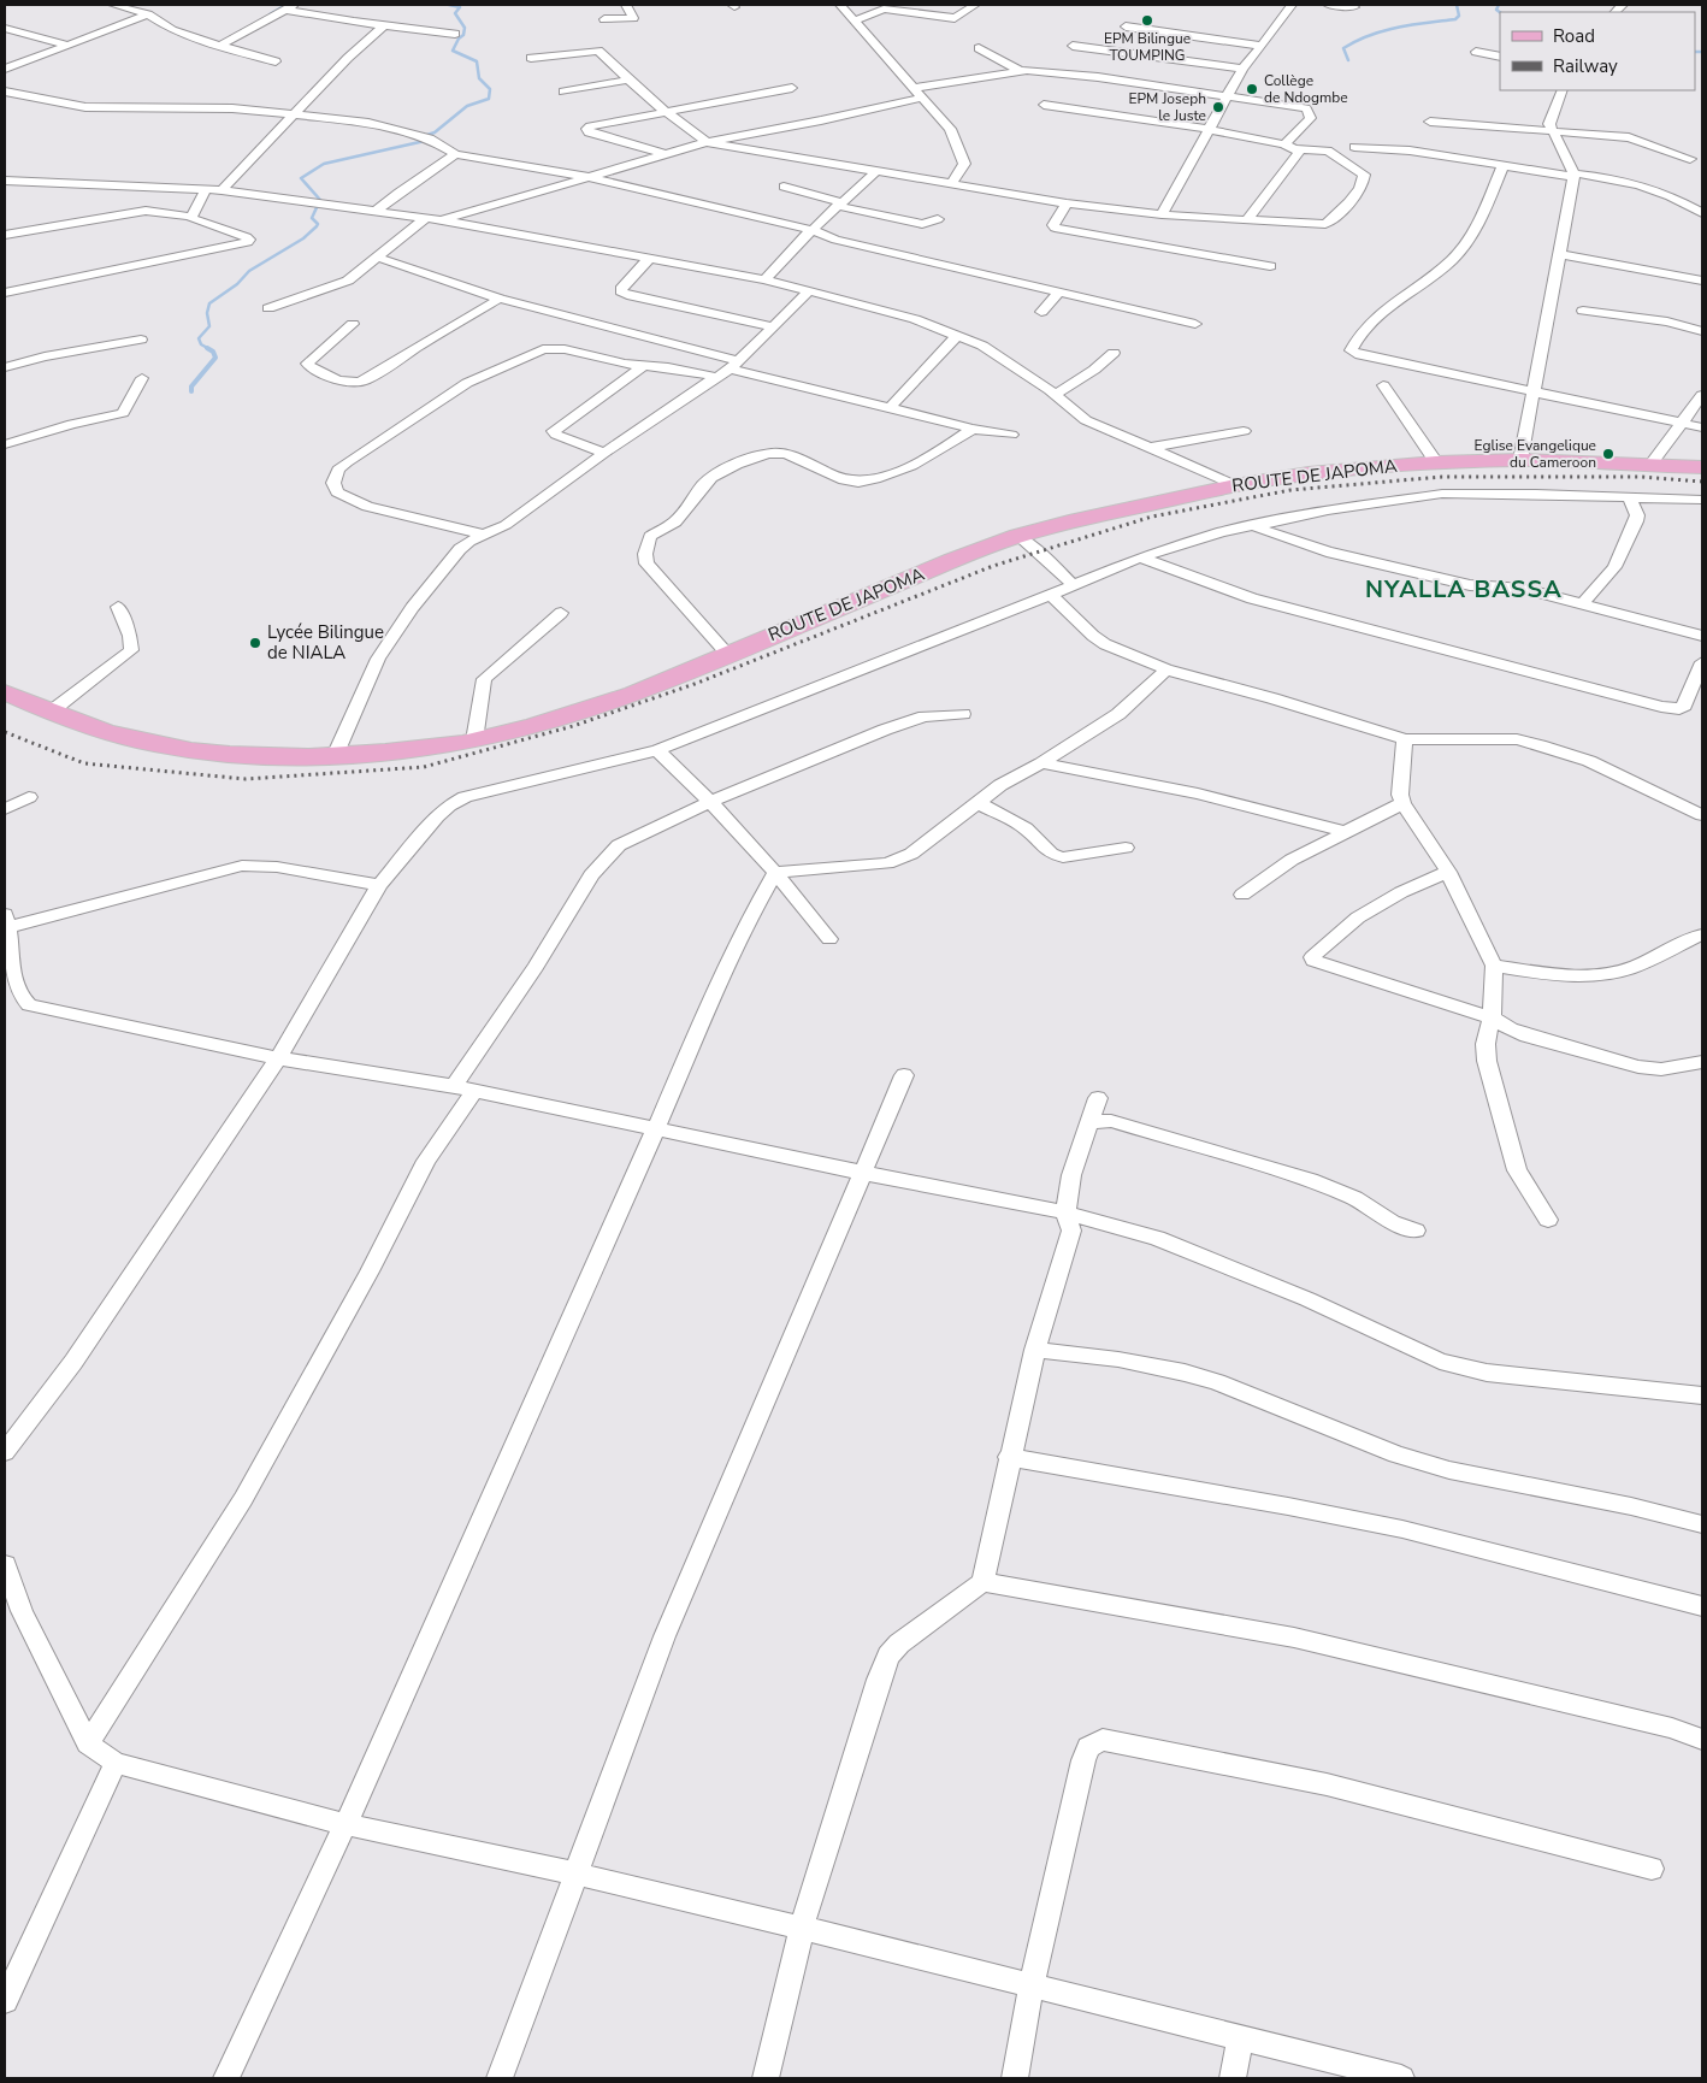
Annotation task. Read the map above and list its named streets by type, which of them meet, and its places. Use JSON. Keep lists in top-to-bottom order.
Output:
{
  "streets": {
    "main road": ["ROUTE DE JAPOMA"]
  },
  "districts": ["NYALLA BASSA"],
  "places": [
    "EPM Bilingue TOUMPING",
    "Collège de Ndogmbe",
    "EPM Joseph le Juste",
    "Eglise Evangelique du Cameroon",
    "Lycée Bilingue de NIALA"
  ],
  "legend": ["Road", "Railway"]
}
